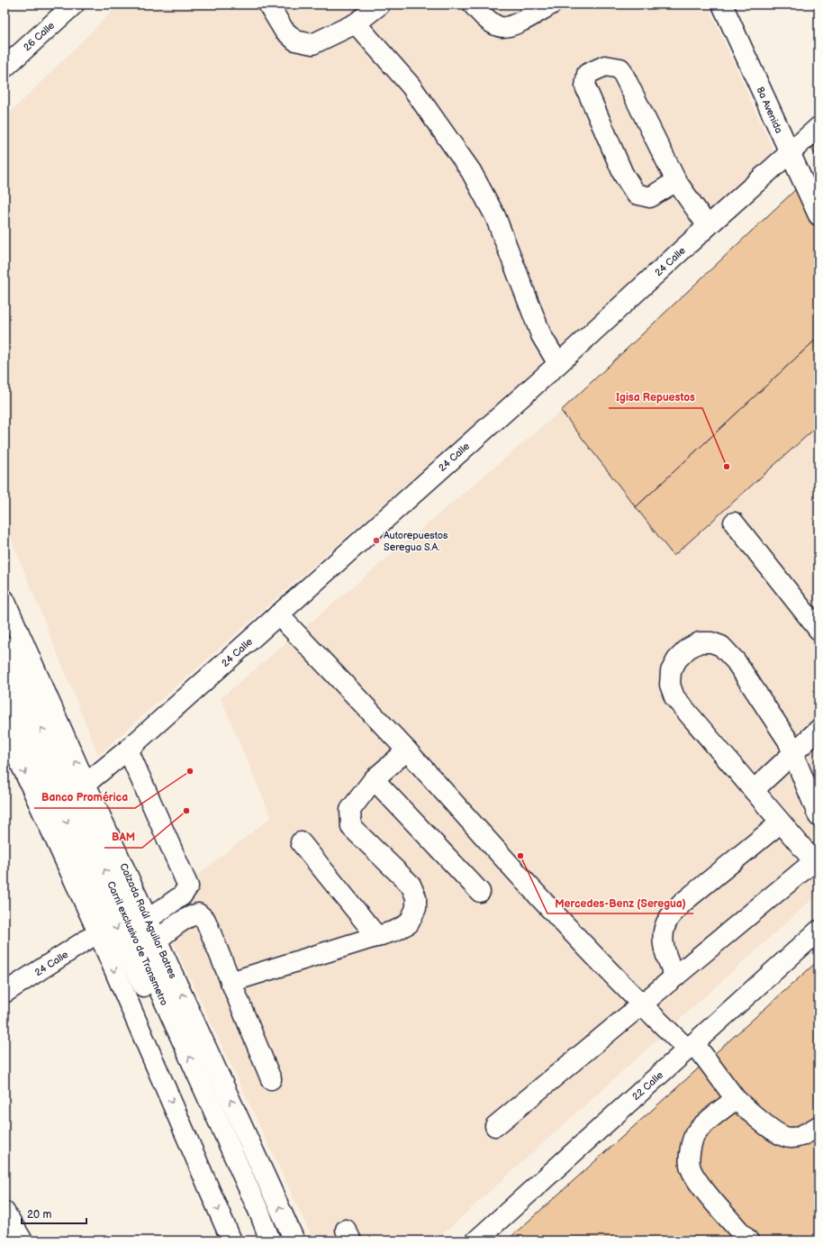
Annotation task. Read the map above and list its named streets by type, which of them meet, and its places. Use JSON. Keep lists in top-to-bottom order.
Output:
{
  "streets": {
    "main road": [
      "26 Calle",
      "8a Avenida",
      "24 Calle",
      "Calzada Raúl Aguilar Batres",
      "Carril exclusivo de Transmetro",
      "22 Calle"
    ]
  },
  "crossings": [
    ["8a Avenida", "24 Calle"],
    ["24 Calle", "Calzada Raúl Aguilar Batres"]
  ],
  "places": [
    "Igisa Repuestos",
    "Autorepuestos Seregua S.A.",
    "Banco Promérica",
    "BAM",
    "Mercedes-Benz (Seregua)"
  ],
  "scale_bar": "20 m"
}
